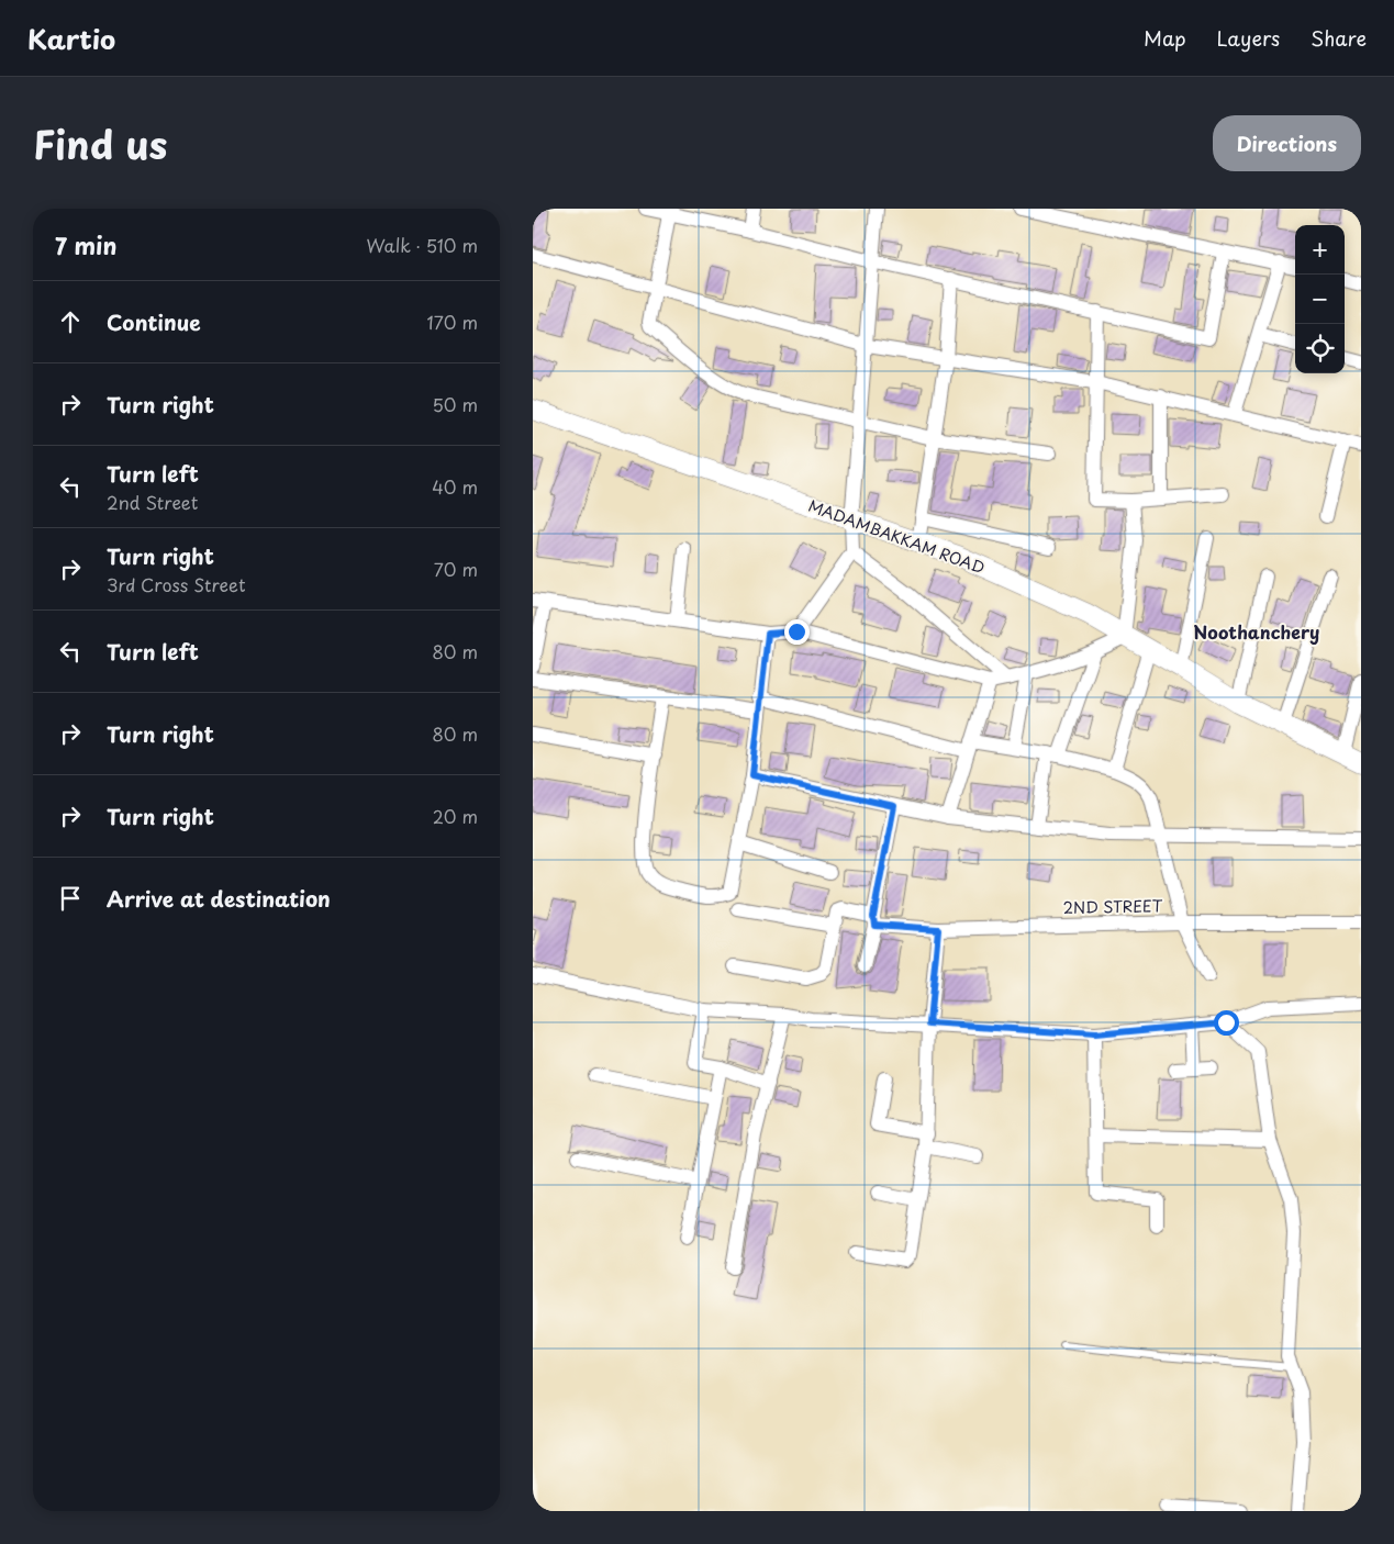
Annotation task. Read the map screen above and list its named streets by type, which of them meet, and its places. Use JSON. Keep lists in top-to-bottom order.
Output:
{
  "streets": {
    "street": ["MADAMBAKKAM ROAD", "2ND STREET"]
  },
  "districts": ["Noothanchery"],
  "page": {
    "header": "Kartio",
    "nav": ["Map", "Layers", "Share"],
    "title": "Find us",
    "buttons": "Directions",
    "heading": ["7 min", "Walk · 510 m"],
    "map_buttons": ["+", "−"],
    "list": [
      ["Continue", "170 m"],
      ["Turn right", "50 m"],
      ["Turn left", "2nd Street", "40 m"],
      ["Turn right", "3rd Cross Street", "70 m"],
      ["Turn left", "80 m"],
      ["Turn right", "80 m"],
      ["Turn right", "20 m"],
      "Arrive at destination"
    ]
  }
}
